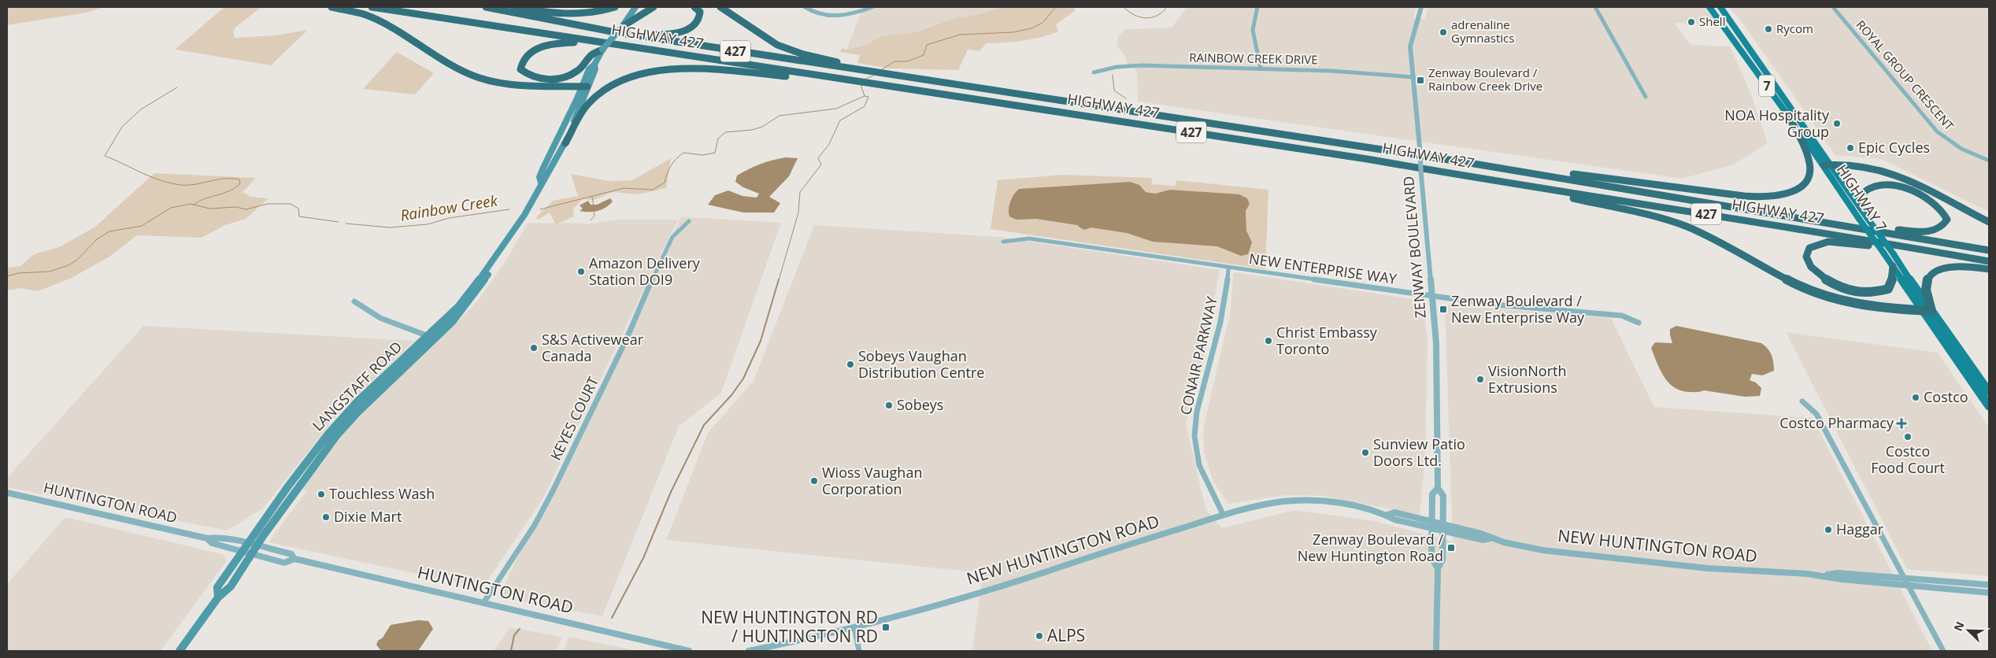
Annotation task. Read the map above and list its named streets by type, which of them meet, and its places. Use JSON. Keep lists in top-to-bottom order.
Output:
{
  "streets": {
    "highway": ["HIGHWAY 427", "427"],
    "main road": ["7", "HIGHWAY 7", "LANGSTAFF ROAD"],
    "street": [
      "RAINBOW CREEK DRIVE",
      "ROYAL GROUP CRESCENT",
      "ZENWAY BOULEVARD",
      "NEW ENTERPRISE WAY",
      "CONAIR PARKWAY",
      "KEYES COURT",
      "HUNTINGTON ROAD",
      "NEW HUNTINGTON ROAD"
    ]
  },
  "crossings": [
    ["RAINBOW CREEK DRIVE", "ZENWAY BOULEVARD"],
    ["ZENWAY BOULEVARD", "NEW ENTERPRISE WAY"],
    ["ZENWAY BOULEVARD", "NEW HUNTINGTON ROAD"],
    ["NEW ENTERPRISE WAY", "CONAIR PARKWAY"],
    ["CONAIR PARKWAY", "NEW HUNTINGTON ROAD"],
    ["LANGSTAFF ROAD", "HUNTINGTON ROAD"],
    ["KEYES COURT", "HUNTINGTON ROAD"]
  ],
  "water": ["Rainbow Creek"],
  "places": {
    "other": [
      "Shell",
      "Rycom",
      "adrenaline Gymnastics",
      "NOA Hospitality Group",
      "Epic Cycles",
      "Amazon Delivery Station DOI9",
      "Christ Embassy Toronto",
      "S&S Activewear Canada",
      "Sobeys Vaughan Distribution Centre",
      "VisionNorth Extrusions",
      "Costco",
      "Sobeys",
      "Costco Food Court",
      "Sunview Patio Doors Ltd.",
      "Wioss Vaughan Corporation",
      "Touchless Wash",
      "Dixie Mart",
      "Haggar",
      "ALPS"
    ],
    "transit": [
      "Zenway Boulevard / Rainbow Creek Drive",
      "Zenway Boulevard / New Enterprise Way",
      "Zenway Boulevard / New Huntington Road",
      "NEW HUNTINGTON RD / HUNTINGTON RD"
    ],
    "health": ["Costco Pharmacy"]
  },
  "north": "top left"
}
